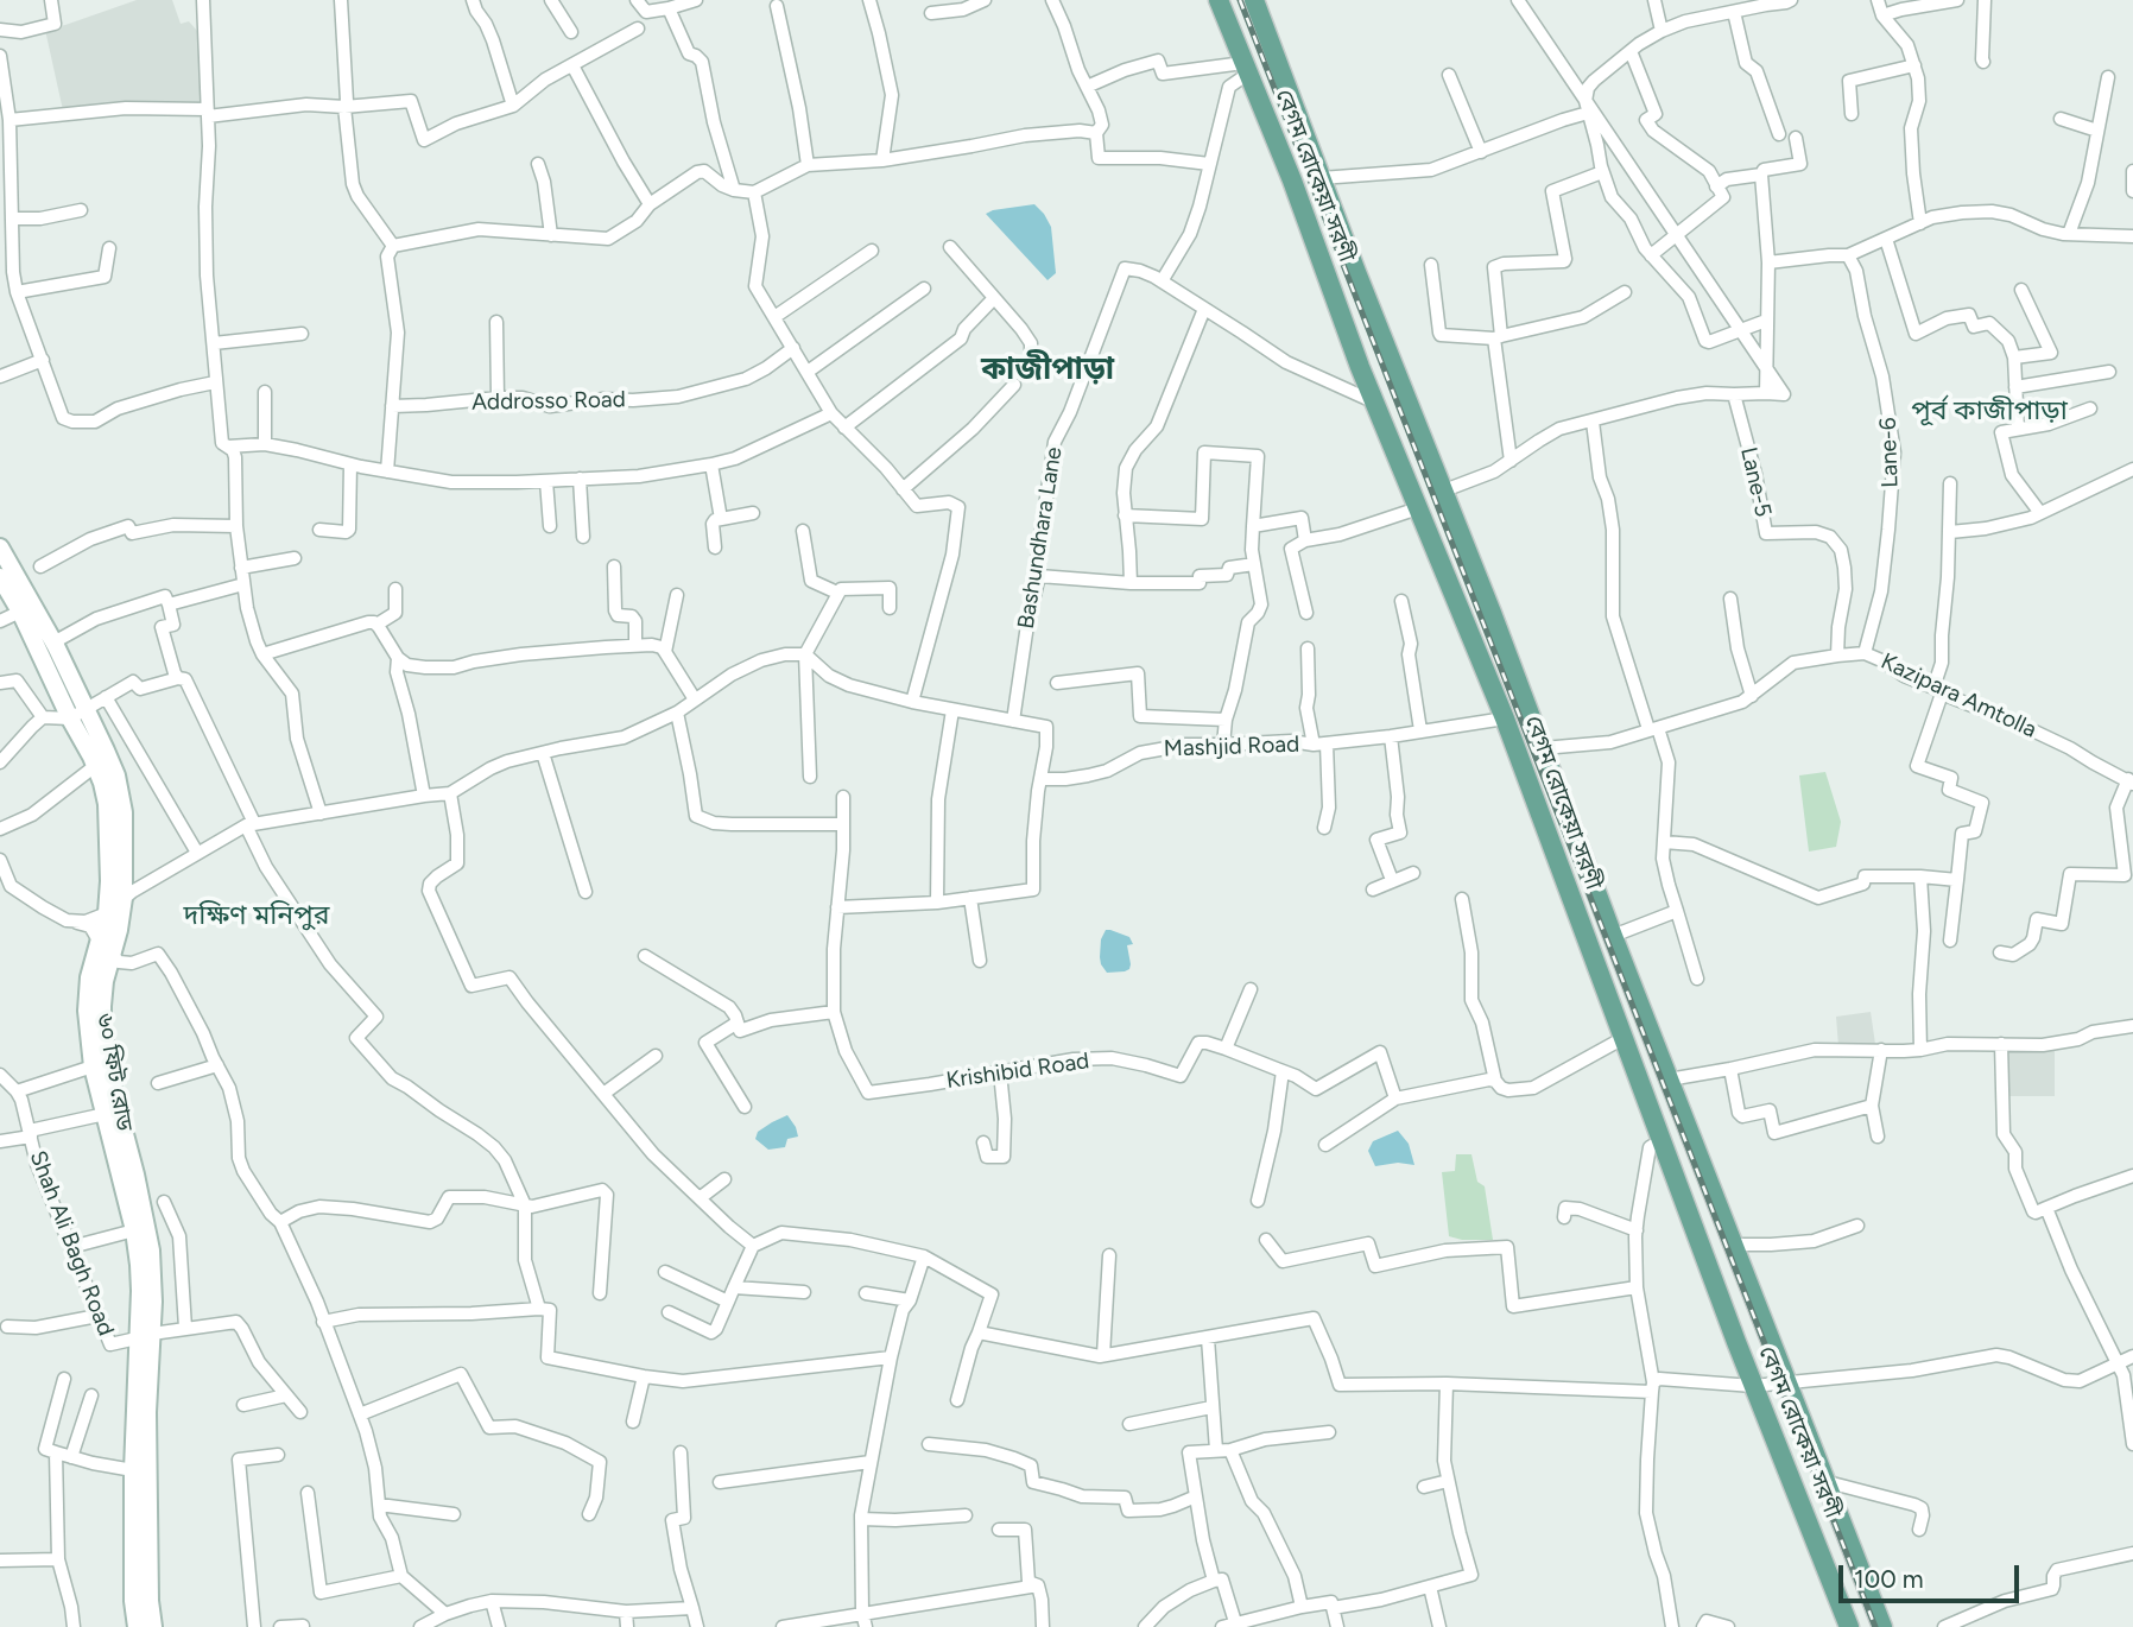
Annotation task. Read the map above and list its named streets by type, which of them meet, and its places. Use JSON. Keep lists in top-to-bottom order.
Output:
{
  "streets": {
    "main road": ["বেগম রোকেয়া সরণী"],
    "street": [
      "Addrosso Road",
      "Lane-6",
      "Lane-5",
      "Bashundhara Lane",
      "Kazipara Amtolla",
      "Mashjid Road",
      "Krishibid Road",
      "৬০ ফিট রোড",
      "Shah Ali Bagh Road"
    ]
  },
  "crossings": [
    ["বেগম রোকেয়া সরণী", "Kazipara Amtolla"],
    ["বেগম রোকেয়া সরণী", "Mashjid Road"],
    ["Lane-6", "Kazipara Amtolla"],
    ["Lane-5", "Kazipara Amtolla"],
    ["৬০ ফিট রোড", "Shah Ali Bagh Road"]
  ],
  "districts": ["কাজীপাড়া", "পূর্ব কাজীপাড়া", "দক্ষিণ মনিপুর"],
  "scale_bar": "100 m"
}
